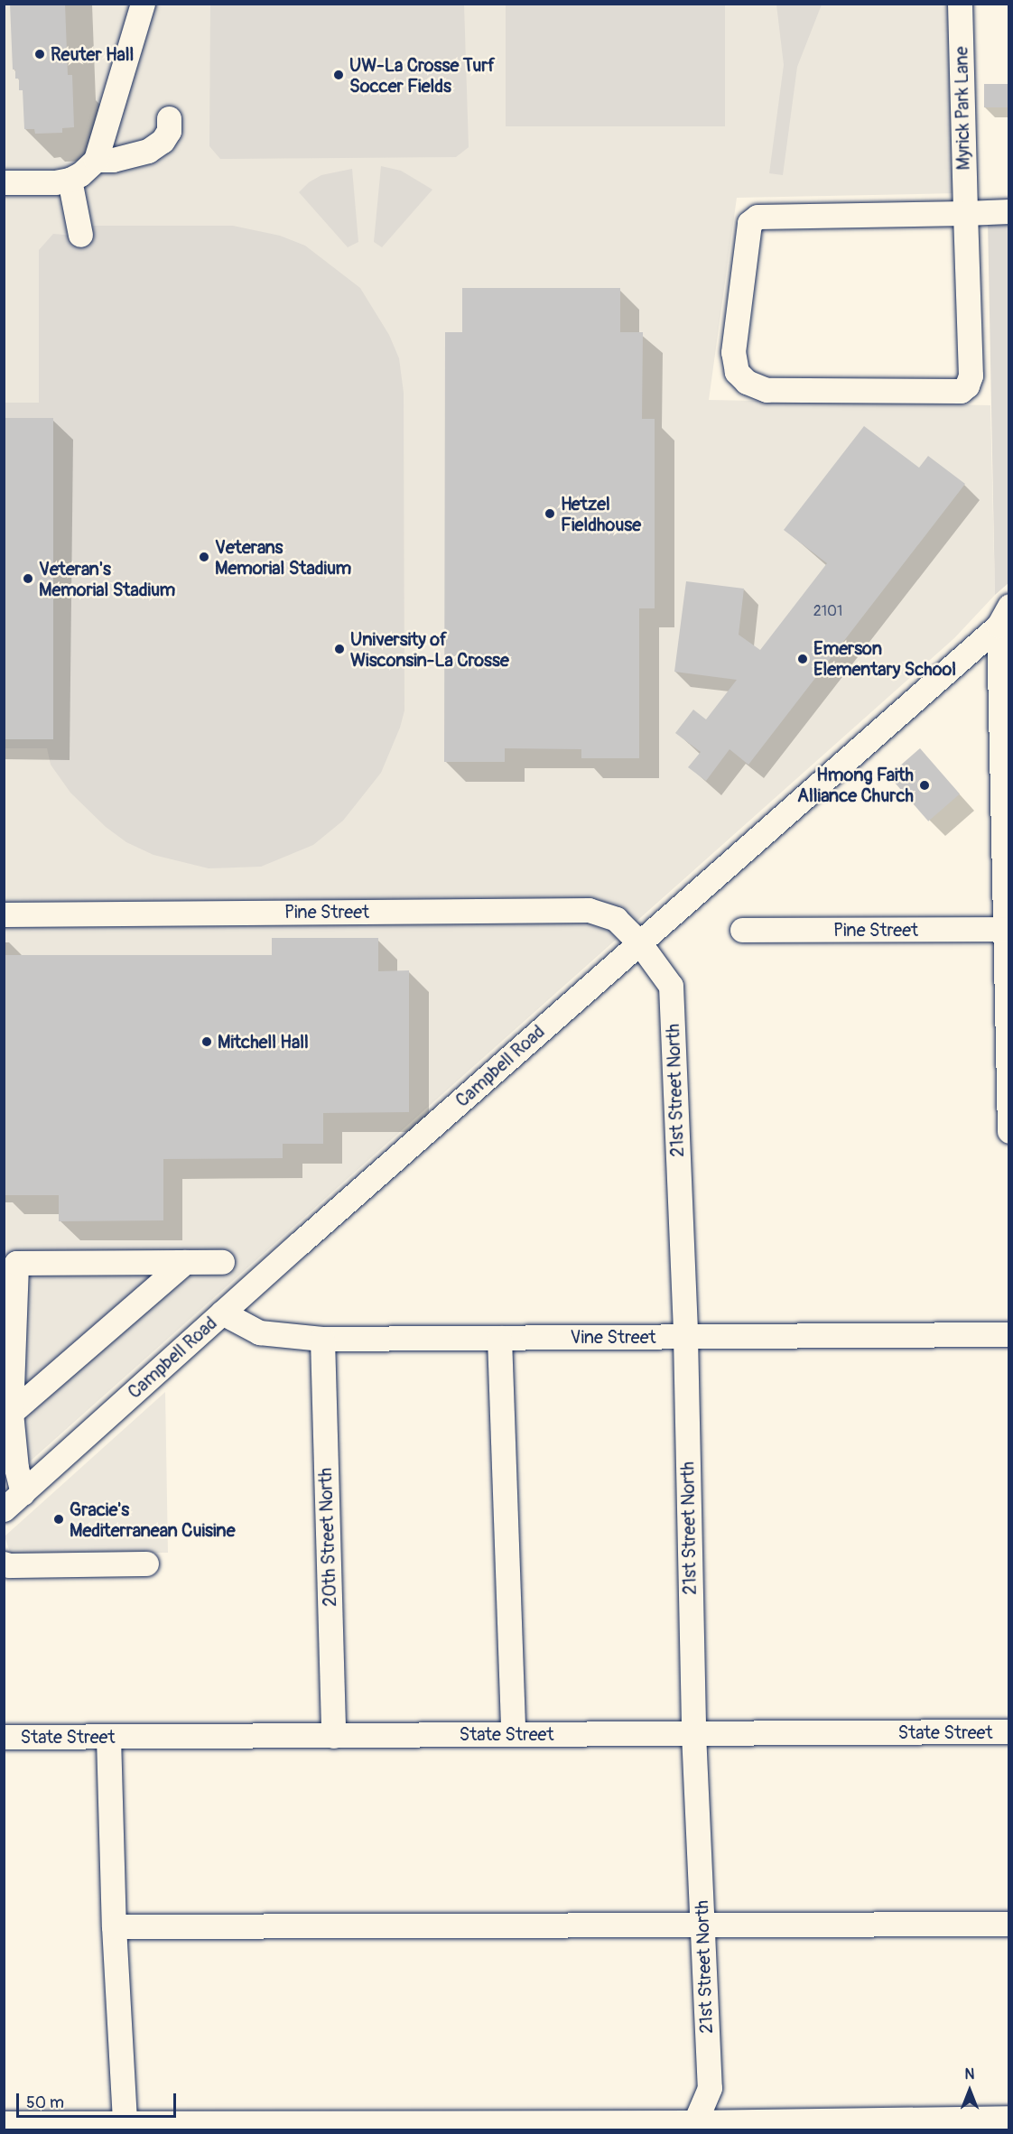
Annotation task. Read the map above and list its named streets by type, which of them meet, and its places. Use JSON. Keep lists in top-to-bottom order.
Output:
{
  "streets": {
    "street": [
      "Myrick Park Lane",
      "Pine Street",
      "Campbell Road",
      "21st Street North",
      "Vine Street",
      "20th Street North",
      "State Street"
    ]
  },
  "crossings": [
    ["Pine Street", "Campbell Road"],
    ["Pine Street", "21st Street North"],
    ["Campbell Road", "21st Street North"],
    ["Campbell Road", "Vine Street"],
    ["21st Street North", "Vine Street"],
    ["21st Street North", "State Street"],
    ["Vine Street", "20th Street North"],
    ["20th Street North", "State Street"]
  ],
  "places": [
    "Reuter Hall",
    "UW-La Crosse Turf Soccer Fields",
    "Hetzel Fieldhouse",
    "Veterans Memorial Stadium",
    "Veteran's Memorial Stadium",
    "University of Wisconsin-La Crosse",
    "Emerson Elementary School",
    "Hmong Faith Alliance Church",
    "Mitchell Hall",
    "Gracie's Mediterranean Cuisine"
  ],
  "house_numbers": ["2101"],
  "scale_bar": "50 m",
  "north": "top"
}
